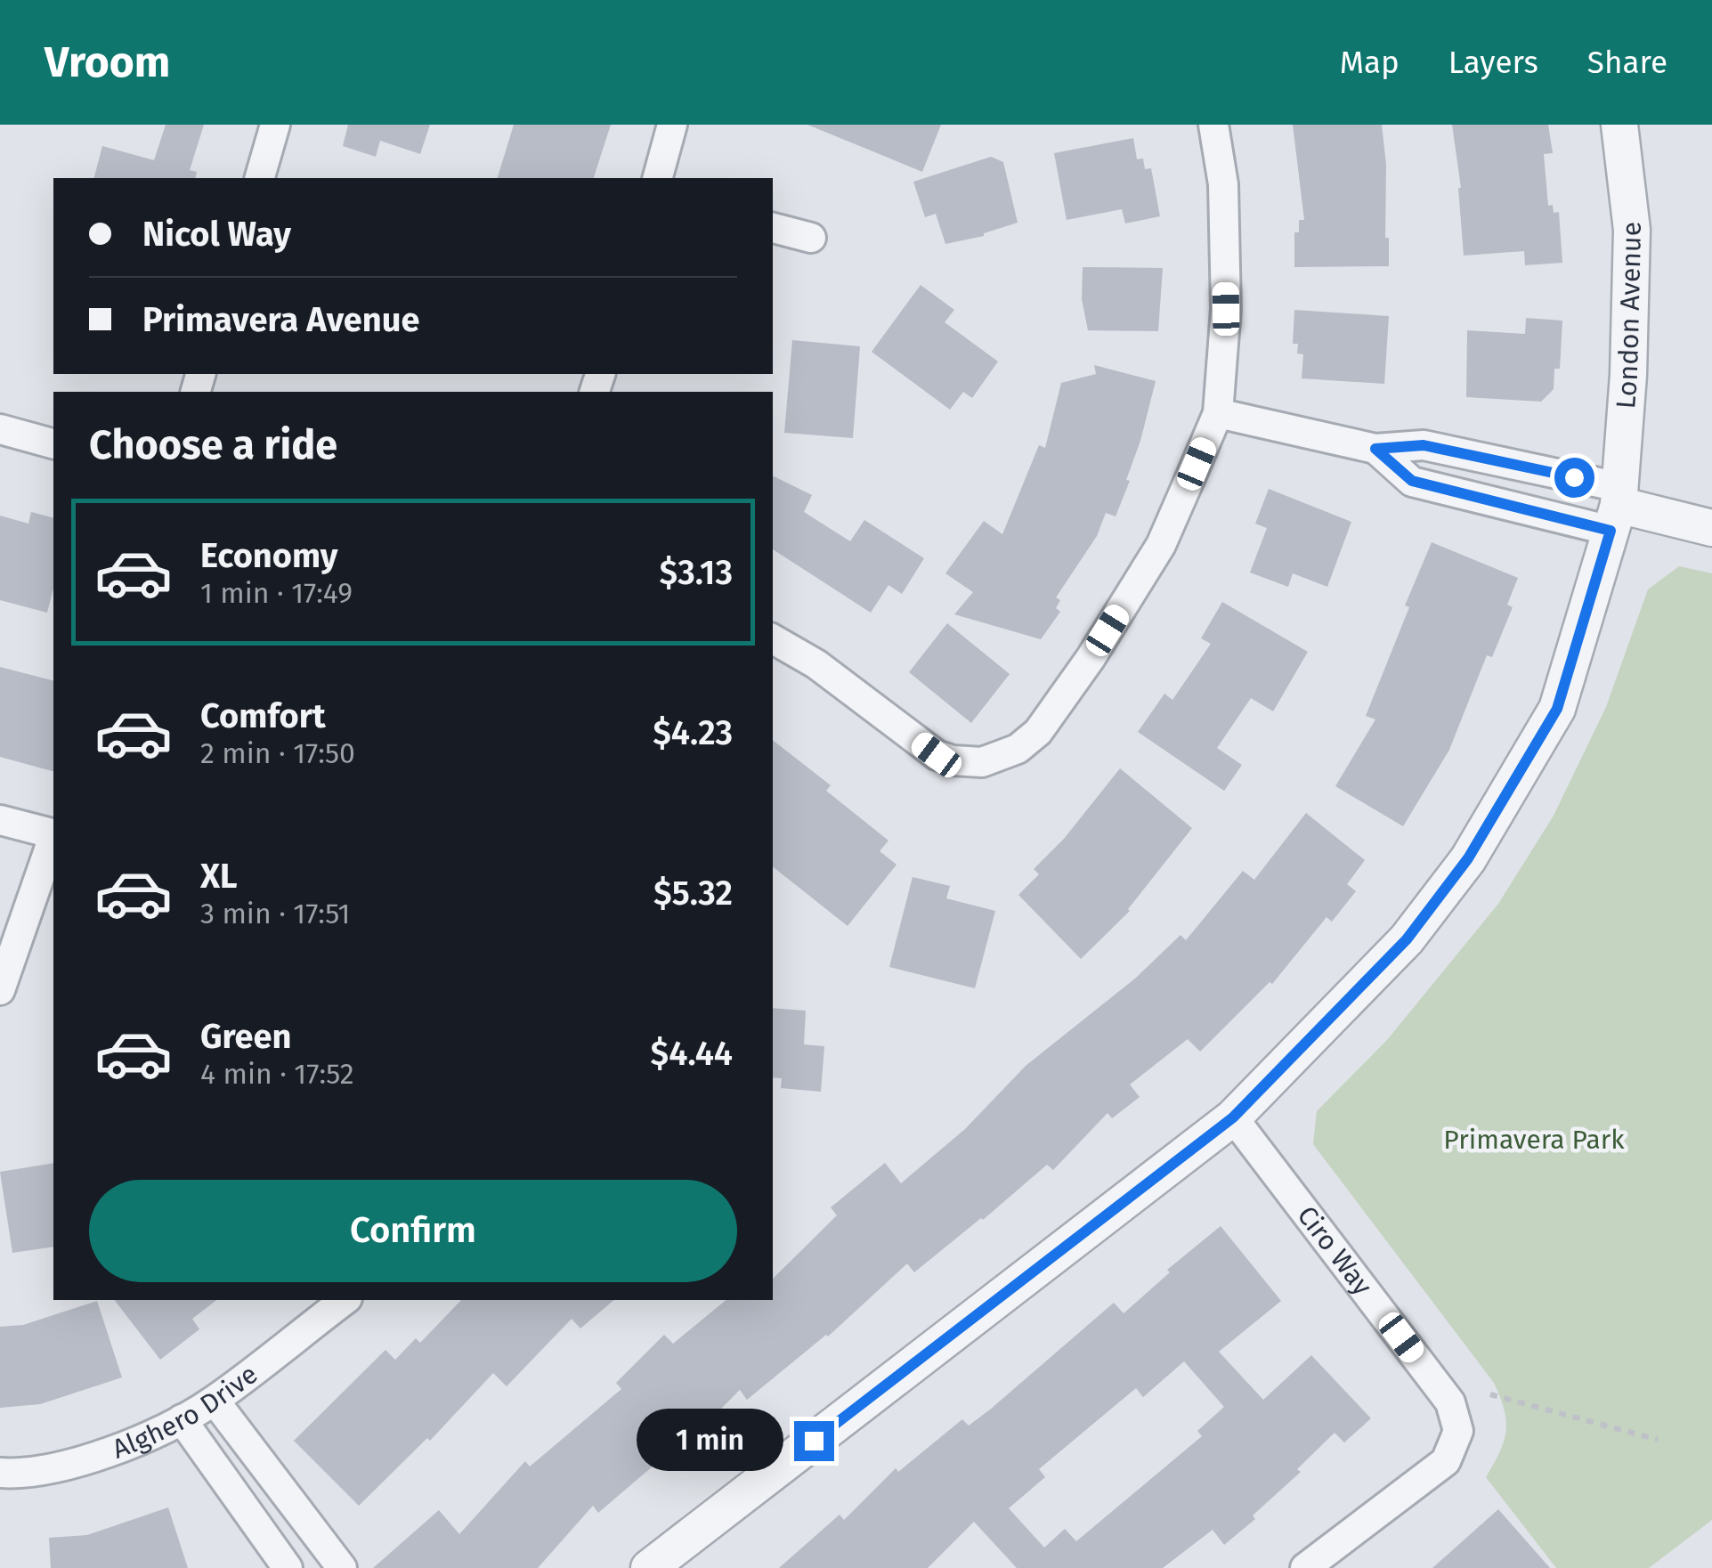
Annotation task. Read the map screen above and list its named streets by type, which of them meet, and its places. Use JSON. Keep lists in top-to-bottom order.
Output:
{
  "streets": {
    "street": ["London Avenue", "Ciro Way", "Alghero Drive"]
  },
  "crossings": [
    ["London Avenue", "Ciro Way"]
  ],
  "parks": ["Primavera Park"],
  "page": {
    "header": "Vroom",
    "nav": ["Map", "Layers", "Share"],
    "banner": ["Nicol Way", "Primavera Avenue"],
    "heading": "Choose a ride",
    "list": [
      {
        "name": "Economy",
        "note": "1 min · 17:49",
        "value": "$3.13"
      },
      {
        "name": "Comfort",
        "note": "2 min · 17:50",
        "value": "$4.23"
      },
      {
        "name": "XL",
        "note": "3 min · 17:51",
        "value": "$5.32"
      },
      {
        "name": "Green",
        "note": "4 min · 17:52",
        "value": "$4.44"
      }
    ],
    "buttons": "Confirm",
    "bubble": "1 min"
  }
}
